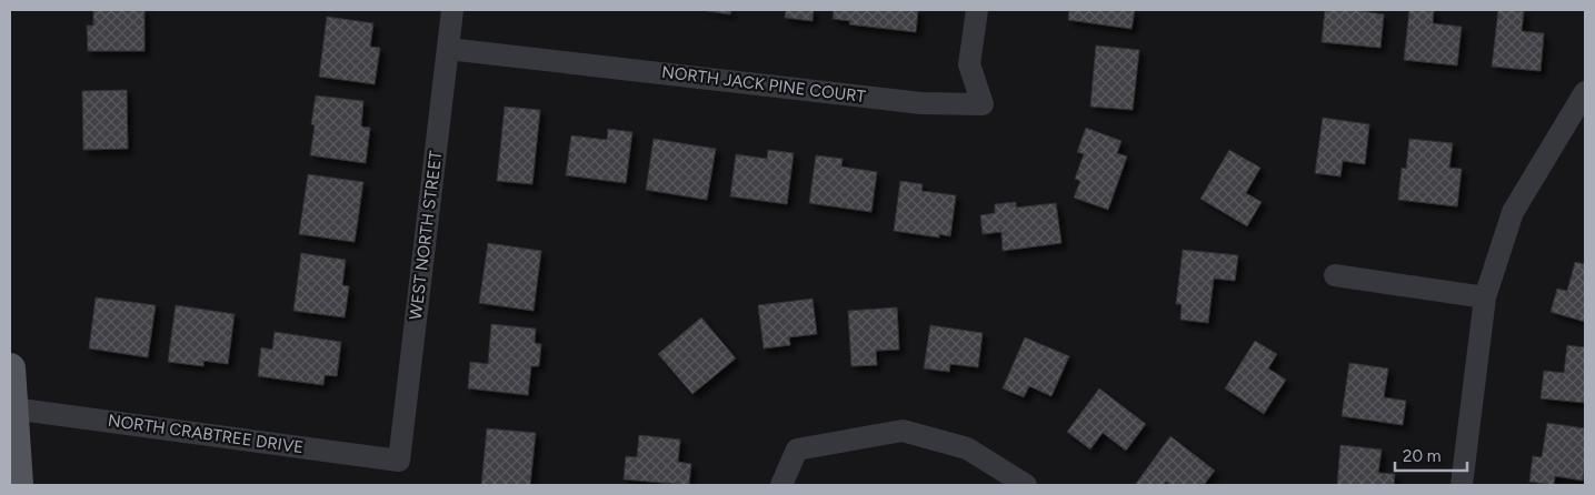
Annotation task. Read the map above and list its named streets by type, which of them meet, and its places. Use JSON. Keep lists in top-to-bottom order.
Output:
{
  "streets": {
    "street": ["NORTH JACK PINE COURT", "WEST NORTH STREET", "NORTH CRABTREE DRIVE"]
  },
  "crossings": [
    ["NORTH JACK PINE COURT", "WEST NORTH STREET"],
    ["WEST NORTH STREET", "NORTH CRABTREE DRIVE"]
  ],
  "scale_bar": "20 m"
}
